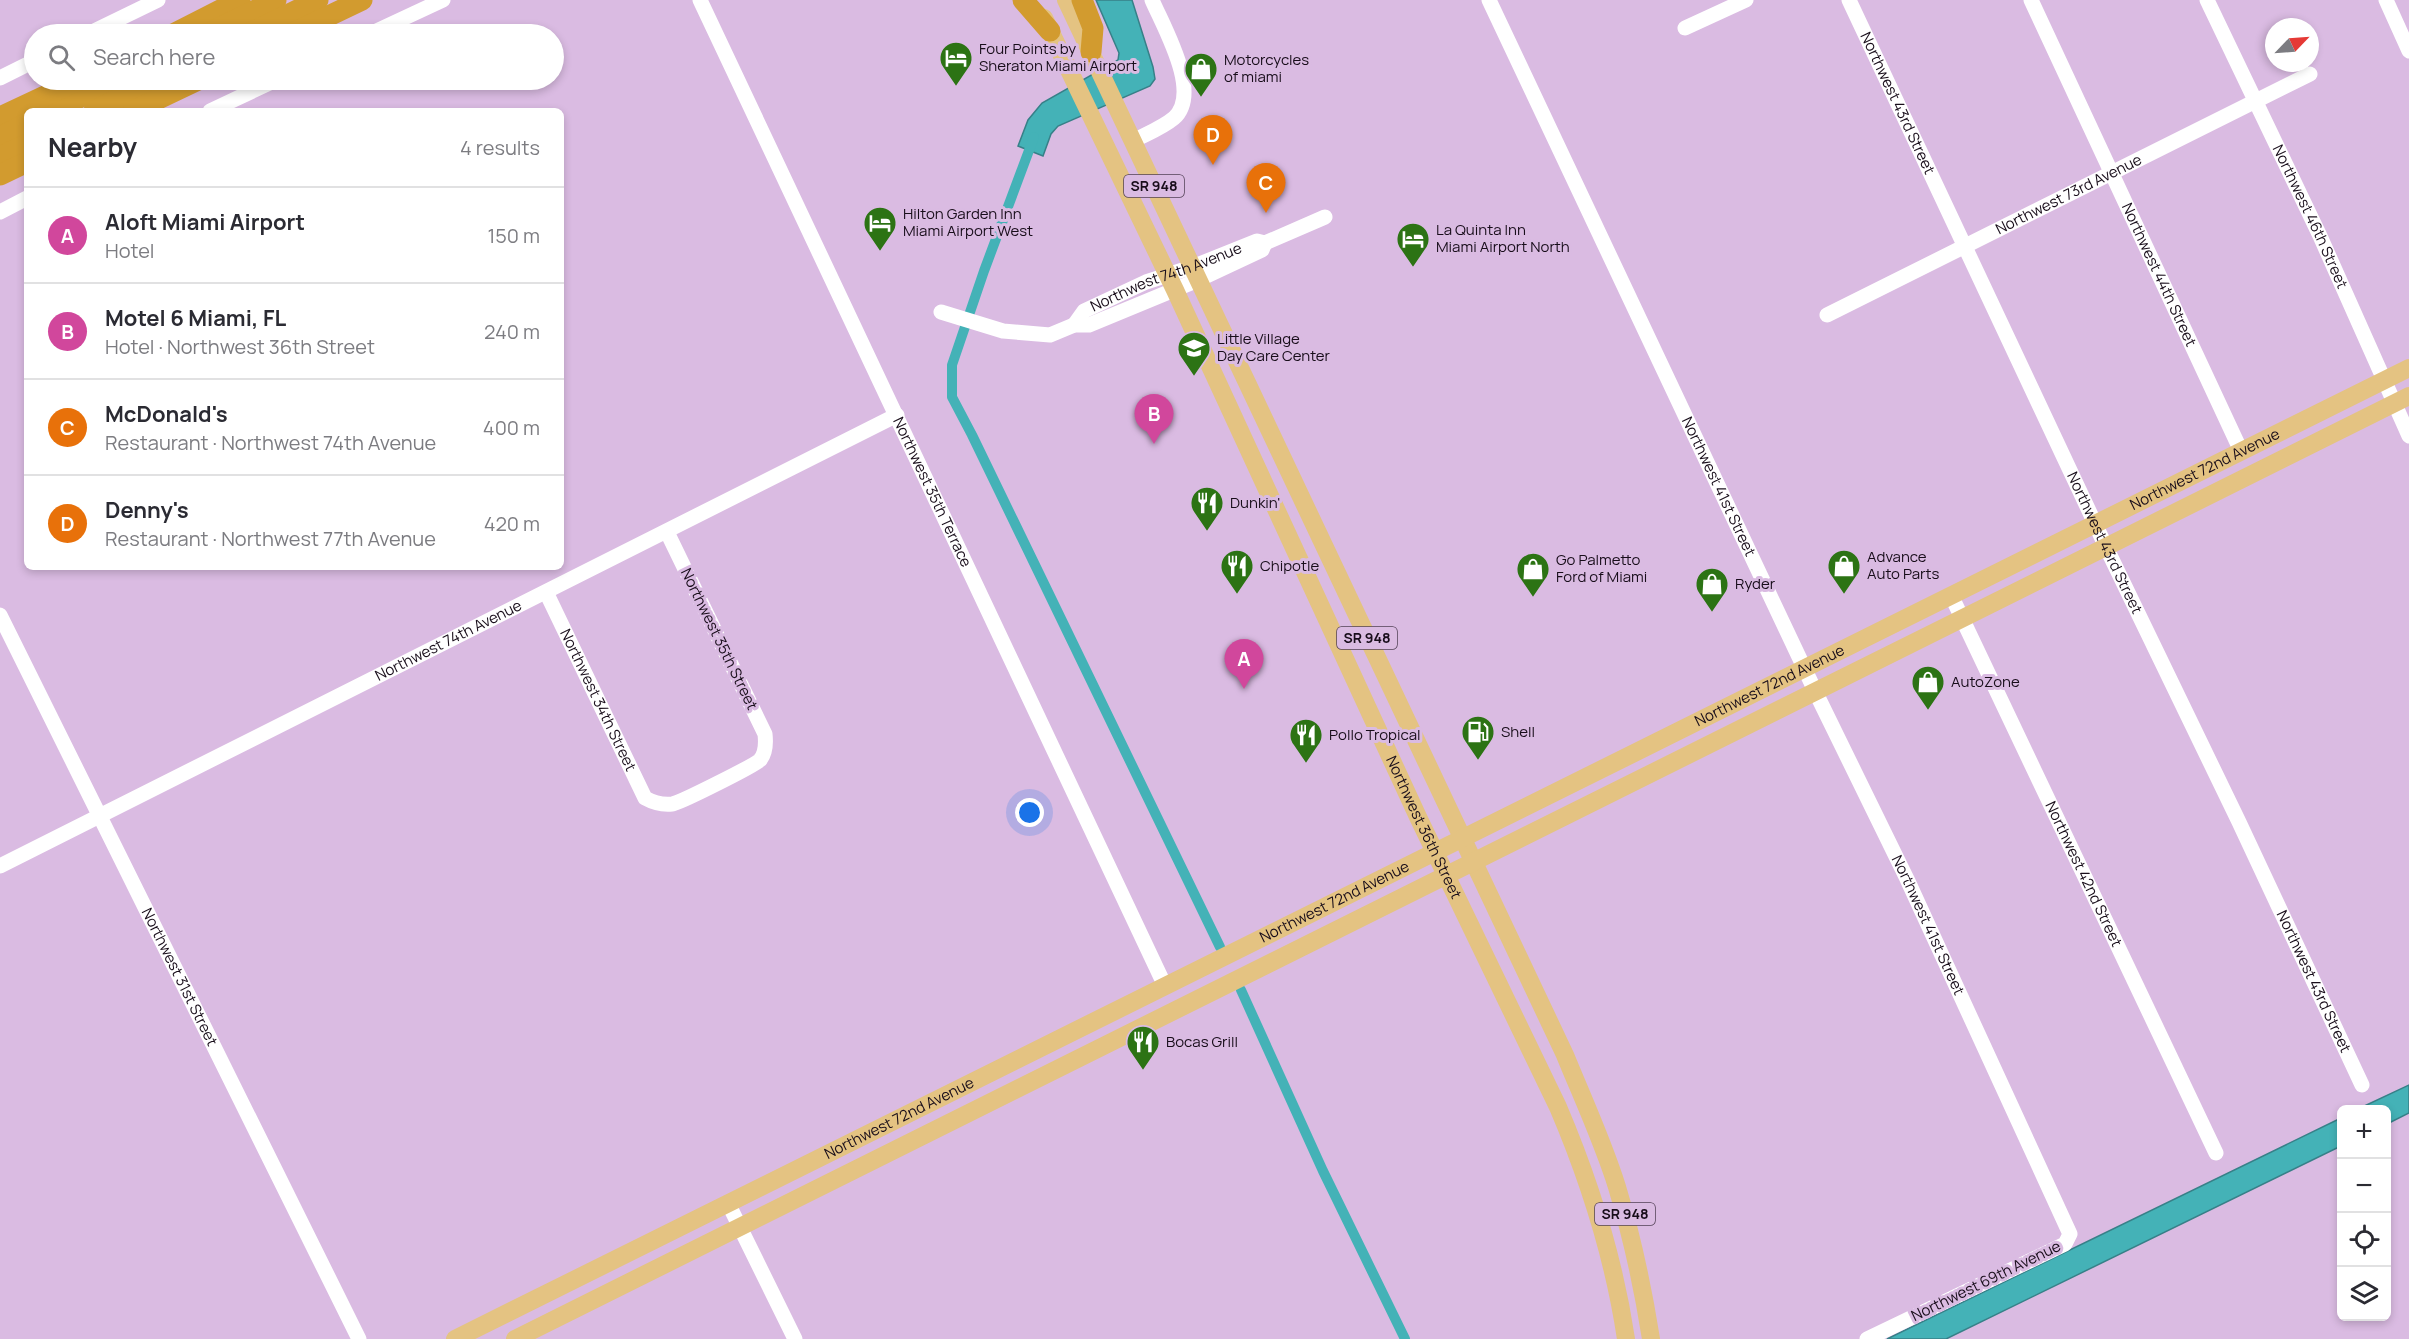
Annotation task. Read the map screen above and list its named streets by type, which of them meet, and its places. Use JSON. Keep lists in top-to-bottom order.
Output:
{
  "streets": {
    "main road": ["SR 948", "Northwest 72nd Avenue", "Northwest 36th Street"],
    "street": [
      "Northwest 43rd Street",
      "Northwest 73rd Avenue",
      "Northwest 46th Street",
      "Northwest 44th Street",
      "Northwest 74th Avenue",
      "Northwest 41st Street",
      "Northwest 35th Terrace",
      "Northwest 35th Street",
      "Northwest 34th Street",
      "Northwest 42nd Street",
      "Northwest 31st Street",
      "Northwest 69th Avenue"
    ]
  },
  "crossings": [
    ["Northwest 43rd Street", "Northwest 73rd Avenue"],
    ["Northwest 43rd Street", "Northwest 72nd Avenue"],
    ["Northwest 73rd Avenue", "Northwest 46th Street"],
    ["Northwest 73rd Avenue", "Northwest 44th Street"],
    ["Northwest 46th Street", "Northwest 72nd Avenue"],
    ["Northwest 44th Street", "Northwest 72nd Avenue"],
    ["Northwest 74th Avenue", "Northwest 35th Terrace"],
    ["Northwest 74th Avenue", "Northwest 35th Street"],
    ["Northwest 74th Avenue", "Northwest 34th Street"],
    ["Northwest 74th Avenue", "Northwest 36th Street"],
    ["Northwest 74th Avenue", "Northwest 31st Street"],
    ["Northwest 72nd Avenue", "Northwest 41st Street"],
    ["Northwest 72nd Avenue", "Northwest 35th Terrace"],
    ["Northwest 72nd Avenue", "Northwest 36th Street"],
    ["Northwest 72nd Avenue", "Northwest 42nd Street"],
    ["Northwest 41st Street", "Northwest 69th Avenue"],
    ["Northwest 35th Street", "Northwest 34th Street"]
  ],
  "places": {
    "hotel": ["Four Points by Sheraton Miami Airport", "Hilton Garden Inn Miami Airport West", "La Quinta Inn Miami Airport North"],
    "shop": [
      "Motorcycles of miami",
      "Advance Auto Parts",
      "Go Palmetto Ford of Miami",
      "Ryder",
      "AutoZone"
    ],
    "school or university": ["Little Village Day Care Center"],
    "restaurant": [
      "Dunkin'",
      "Chipotle",
      "Pollo Tropical",
      "Bocas Grill"
    ],
    "fuel station": ["Shell"]
  },
  "north": "top right",
  "page": {
    "search": "Search here",
    "heading": ["Nearby", "4 results"],
    "pins": [
      "D",
      "C",
      "B",
      "A"
    ],
    "list": [
      {
        "mark": "A",
        "name": "Aloft Miami Airport",
        "note": "Hotel",
        "value": "150 m"
      },
      {
        "mark": "B",
        "name": "Motel 6 Miami, FL",
        "note": "Hotel · Northwest 36th Street",
        "value": "240 m"
      },
      {
        "mark": "C",
        "name": "McDonald's",
        "note": "Restaurant · Northwest 74th Avenue",
        "value": "400 m"
      },
      {
        "mark": "D",
        "name": "Denny's",
        "note": "Restaurant · Northwest 77th Avenue",
        "value": "420 m"
      }
    ],
    "map_buttons": ["+", "−"]
  }
}
